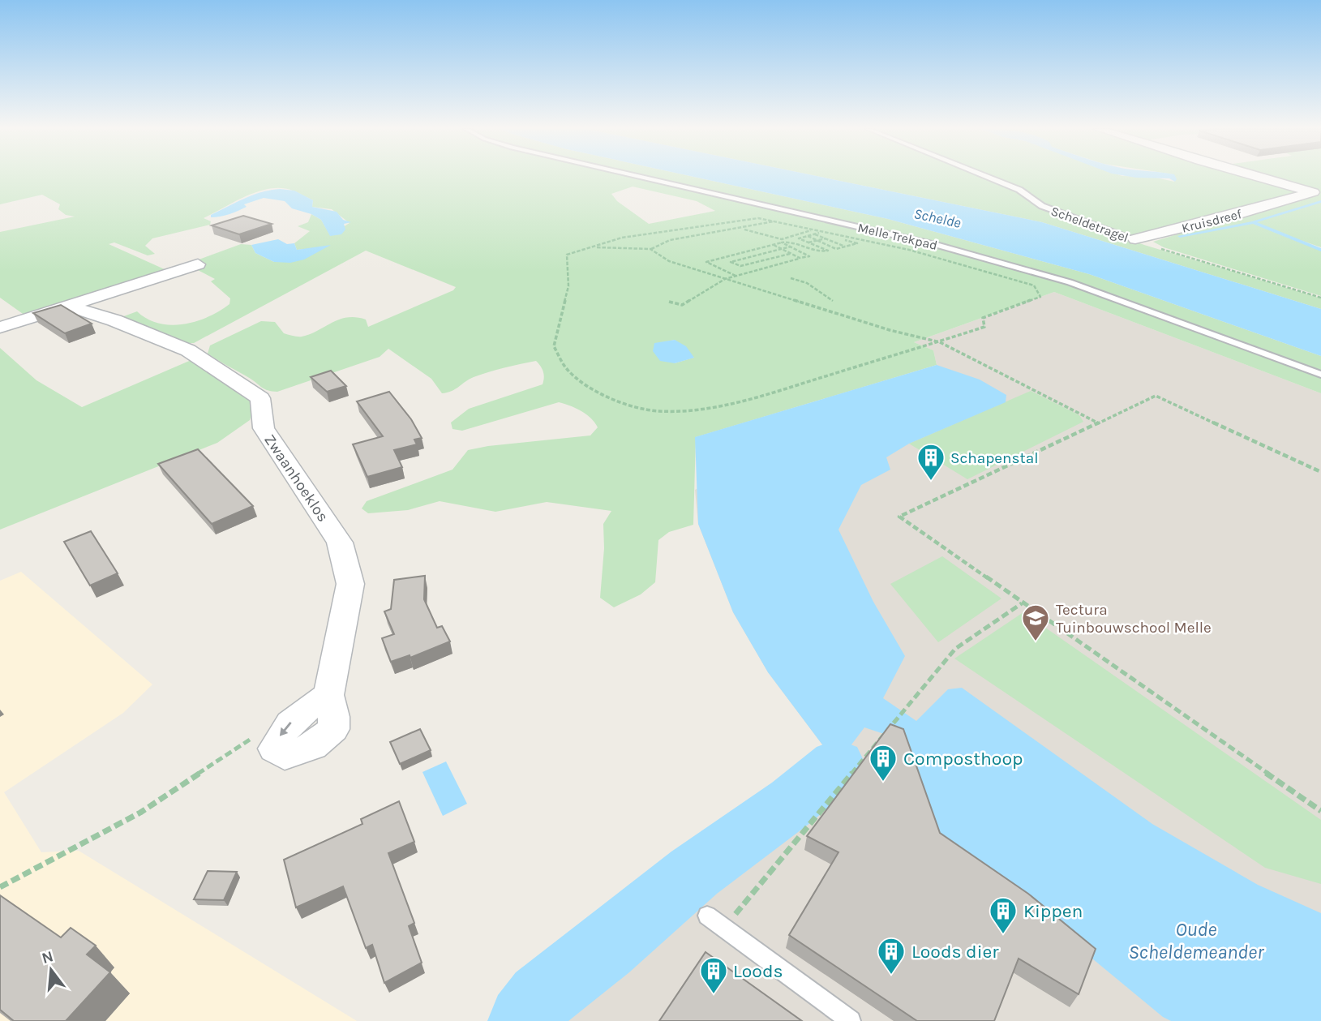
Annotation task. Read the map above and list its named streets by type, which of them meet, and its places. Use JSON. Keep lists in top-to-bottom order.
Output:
{
  "streets": {
    "street": ["Kruisdreef", "Zwaanhoeklos"],
    "lane": ["Scheldetragel", "Melle Trekpad"]
  },
  "crossings": [
    ["Kruisdreef", "Scheldetragel"]
  ],
  "water": ["Schelde", "Oude Scheldemeander"],
  "places": {
    "building": [
      "Schapenstal",
      "Composthoop",
      "Kippen",
      "Loods dier",
      "Loods"
    ],
    "school or university": ["Tectura Tuinbouwschool Melle"]
  },
  "north": "top"
}
